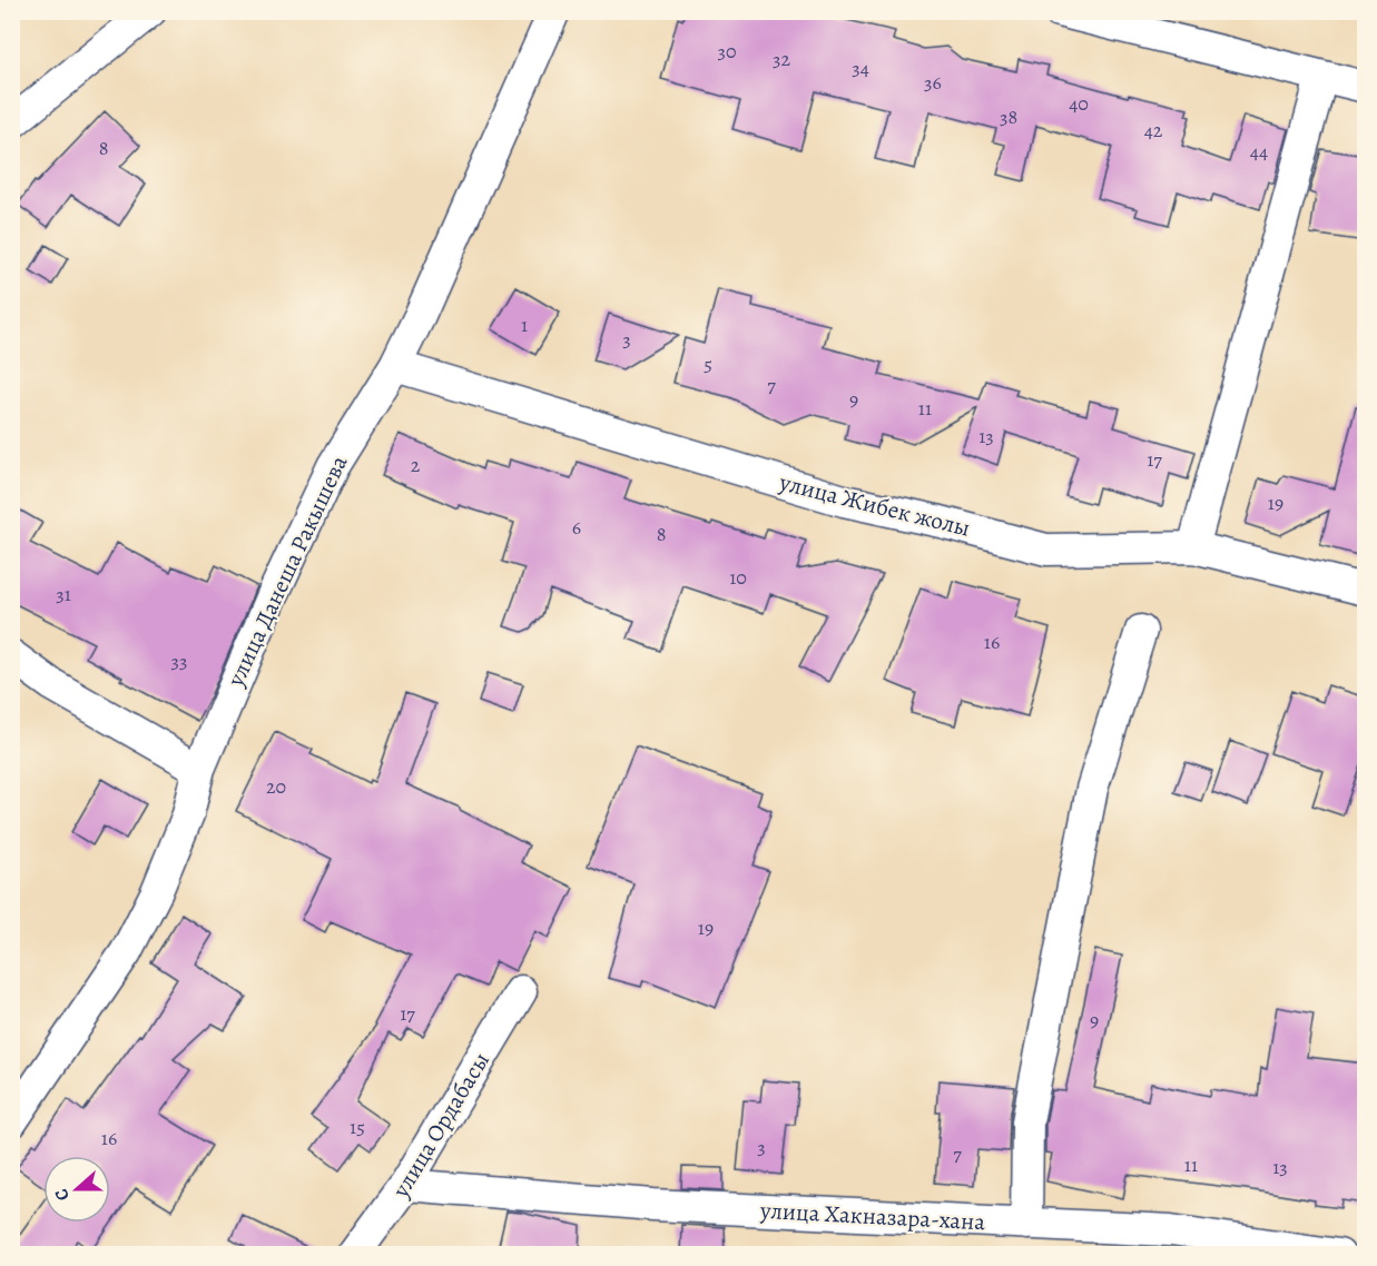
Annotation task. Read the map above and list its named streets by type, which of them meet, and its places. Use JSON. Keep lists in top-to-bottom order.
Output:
{
  "streets": {
    "street": [
      "улица Жибек жолы",
      "улица Данеша Ракышева",
      "улица Ордабасы",
      "улица Хакназара-хана"
    ]
  },
  "crossings": [
    ["улица Жибек жолы", "улица Данеша Ракышева"],
    ["улица Ордабасы", "улица Хакназара-хана"]
  ],
  "house_numbers": [
    "30",
    "32",
    "34",
    "36",
    "40",
    "38",
    "42",
    "8",
    "44",
    "1",
    "3",
    "5",
    "7",
    "9",
    "11",
    "13",
    "17",
    "2",
    "19",
    "6",
    "8",
    "10",
    "31",
    "16",
    "33",
    "20",
    "19",
    "17",
    "9",
    "15",
    "16",
    "3",
    "7",
    "11",
    "13"
  ],
  "north": "left"
}
